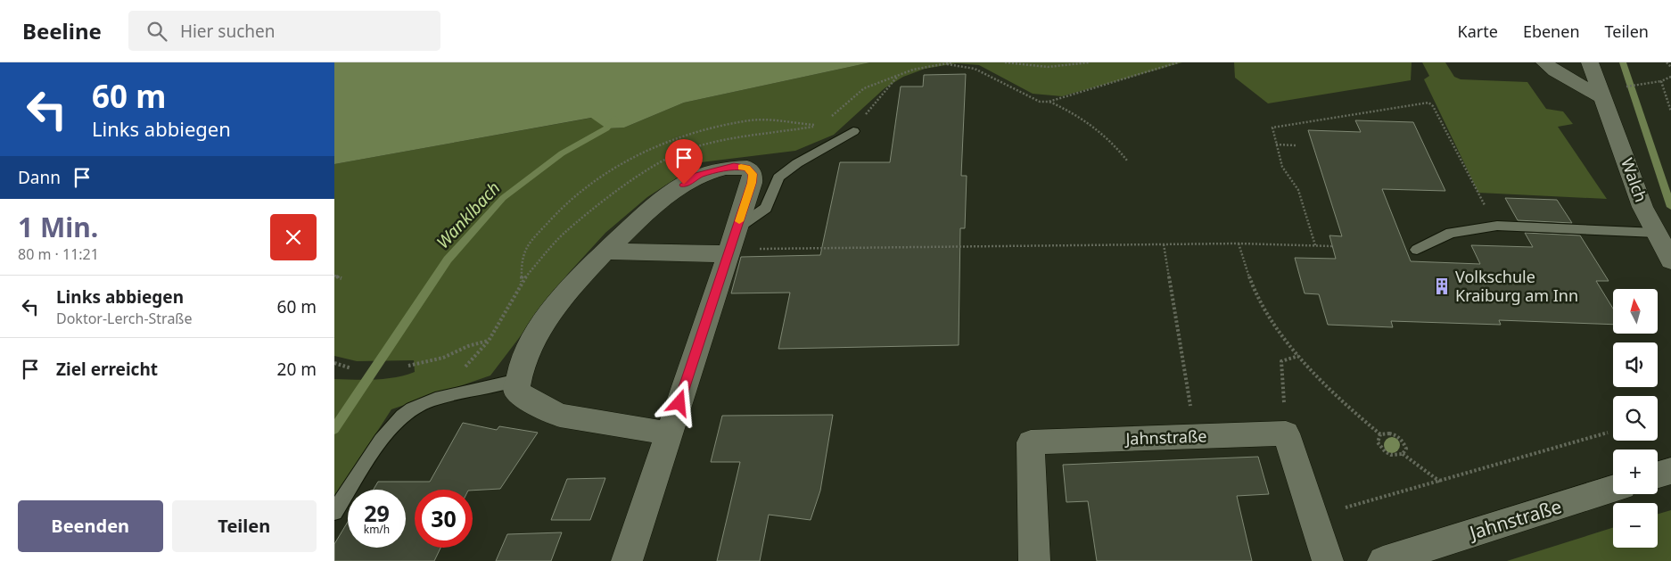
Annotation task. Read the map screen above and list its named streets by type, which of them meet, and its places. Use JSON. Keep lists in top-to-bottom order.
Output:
{
  "streets": {
    "street": ["Walch", "Jahnstraße"]
  },
  "water": ["Wanklbach"],
  "places": {
    "building": ["Volkschule Kraiburg am Inn"]
  },
  "north": "top",
  "page": {
    "header": "Beeline",
    "search": "Hier suchen",
    "nav": ["Karte", "Ebenen", "Teilen"],
    "turn": ["60 m", "Links abbiegen"],
    "then": "Dann",
    "heading": ["1 Min.", "80 m · 11:21"],
    "list": [
      {
        "name": "Links abbiegen",
        "note": "Doktor-Lerch-Straße",
        "value": "60 m"
      },
      {
        "name": "Ziel erreicht",
        "value": "20 m"
      }
    ],
    "map_buttons": ["+", "−"],
    "speed": "29 km/h",
    "limit": "30",
    "buttons": ["Beenden", "Teilen"]
  }
}
